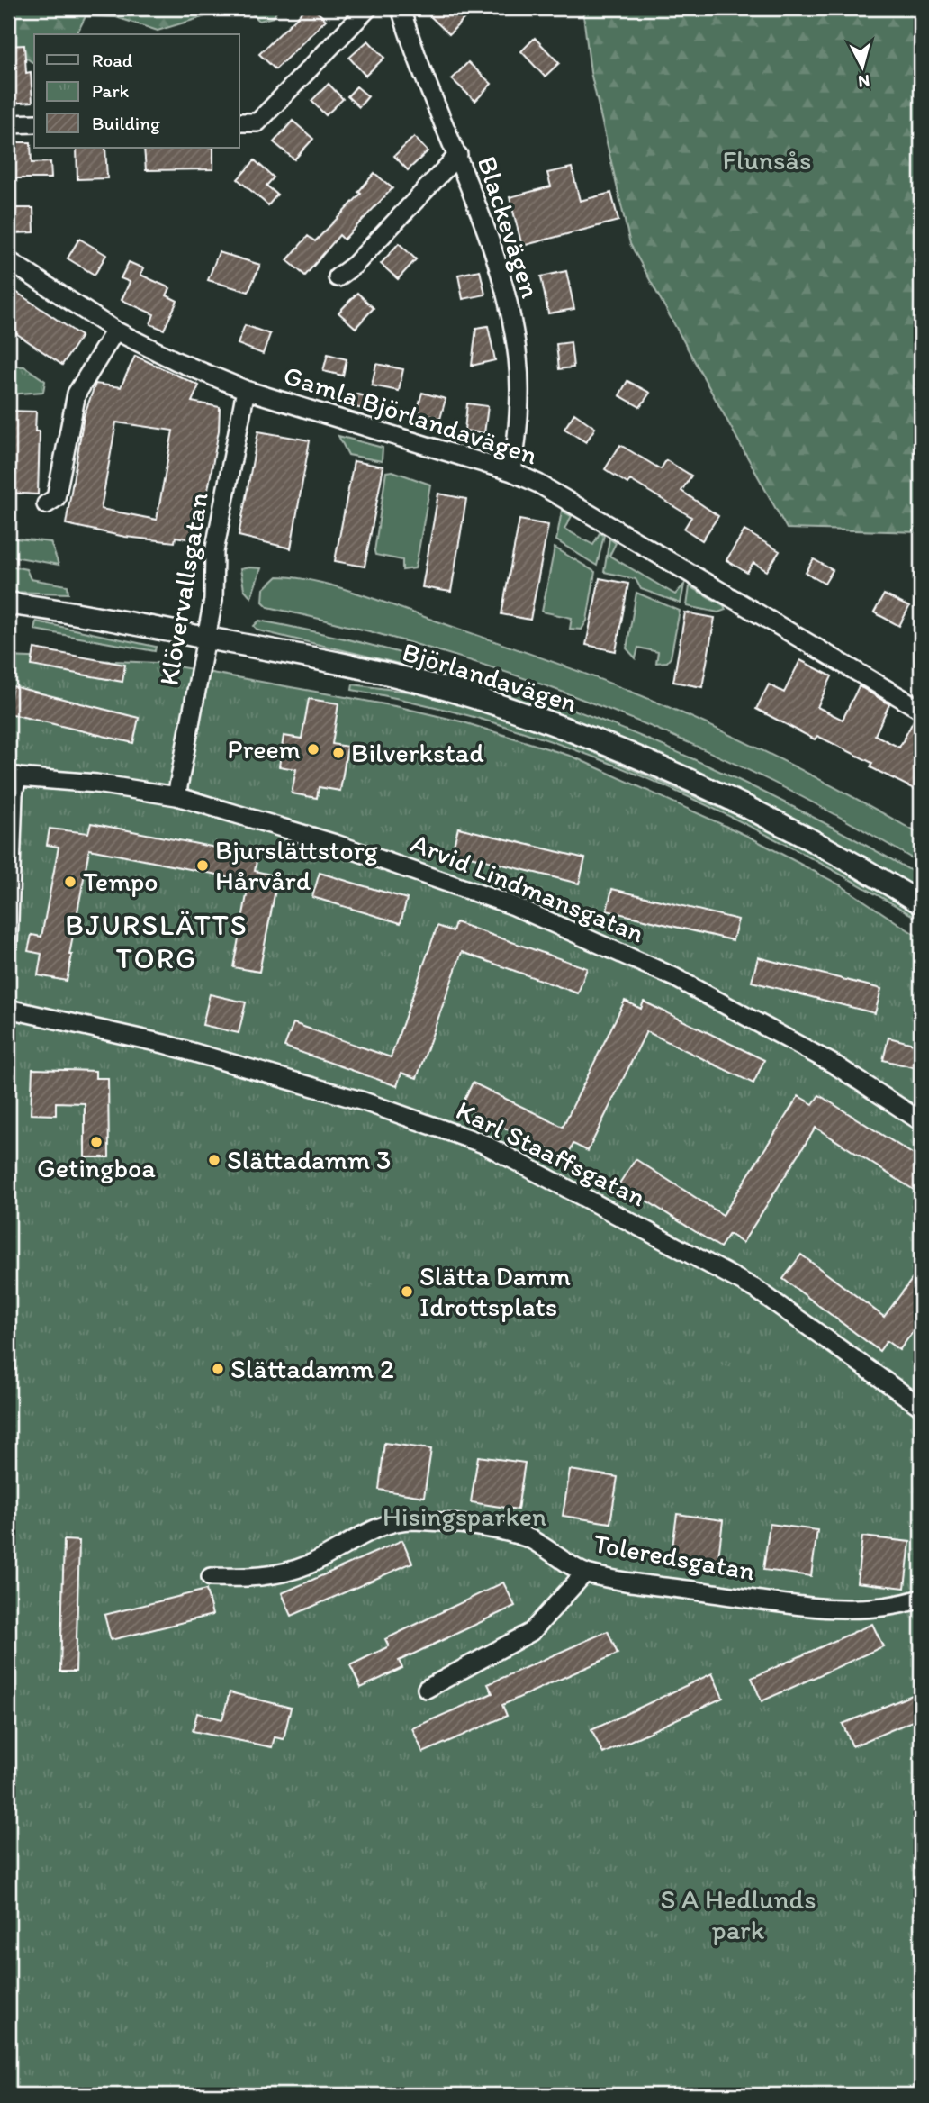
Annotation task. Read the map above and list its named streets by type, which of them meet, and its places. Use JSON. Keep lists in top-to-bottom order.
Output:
{
  "streets": {
    "street": [
      "Blackevägen",
      "Gamla Björlandavägen",
      "Klövervallsgatan",
      "Björlandavägen",
      "Arvid Lindmansgatan",
      "Karl Staaffsgatan",
      "Toleredsgatan"
    ]
  },
  "crossings": [
    ["Blackevägen", "Gamla Björlandavägen"],
    ["Gamla Björlandavägen", "Klövervallsgatan"],
    ["Klövervallsgatan", "Björlandavägen"],
    ["Klövervallsgatan", "Arvid Lindmansgatan"]
  ],
  "districts": ["BJURSLÄTTS TORG"],
  "parks": ["Flunsås", "Hisingsparken", "S A Hedlunds park"],
  "places": [
    "Preem",
    "Bilverkstad",
    "Bjurslättstorg Hårvård",
    "Tempo",
    "Getingboa",
    "Slättadamm 3",
    "Slätta Damm Idrottsplats",
    "Slättadamm 2"
  ],
  "legend": ["Road", "Park", "Building"],
  "north": "bottom"
}
